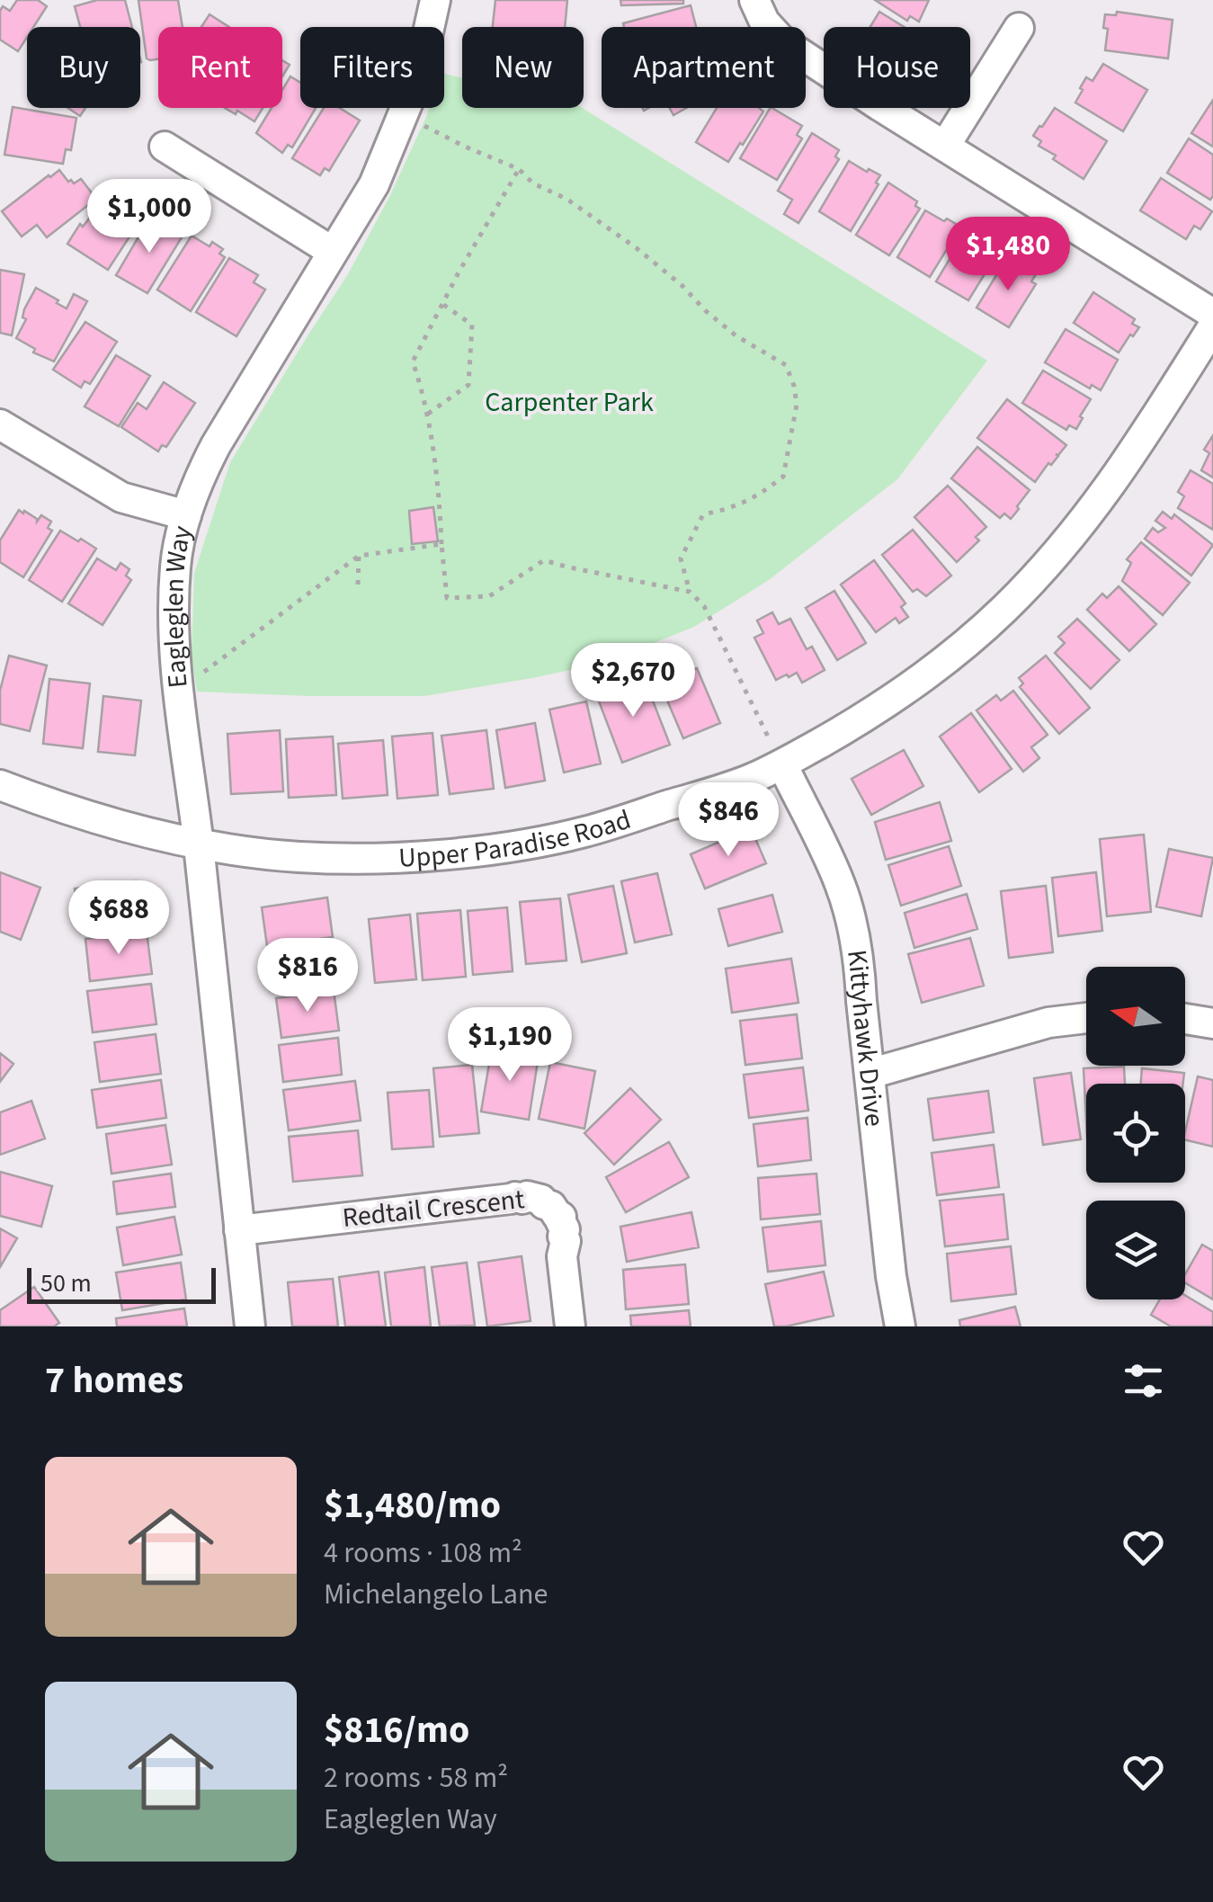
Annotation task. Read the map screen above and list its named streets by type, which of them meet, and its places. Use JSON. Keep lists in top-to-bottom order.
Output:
{
  "streets": {
    "street": [
      "Eagleglen Way",
      "Upper Paradise Road",
      "Kittyhawk Drive",
      "Redtail Crescent"
    ]
  },
  "crossings": [
    ["Eagleglen Way", "Upper Paradise Road"],
    ["Eagleglen Way", "Redtail Crescent"],
    ["Upper Paradise Road", "Kittyhawk Drive"]
  ],
  "parks": ["Carpenter Park"],
  "scale_bar": "50 m",
  "north": "left",
  "page": {
    "chip": [
      "Buy",
      "Rent",
      "Filters",
      "New",
      "Apartment",
      "House"
    ],
    "price": [
      "$1,000",
      "$1,480",
      "$2,670",
      "$846",
      "$688",
      "$816",
      "$1,190"
    ],
    "scale": "50 m",
    "heading": "7 homes",
    "list": [
      {
        "name": "$1,480/mo",
        "note": "4 rooms · 108 m² · Michelangelo Lane"
      },
      {
        "name": "$816/mo",
        "note": "2 rooms · 58 m² · Eagleglen Way"
      }
    ]
  }
}
